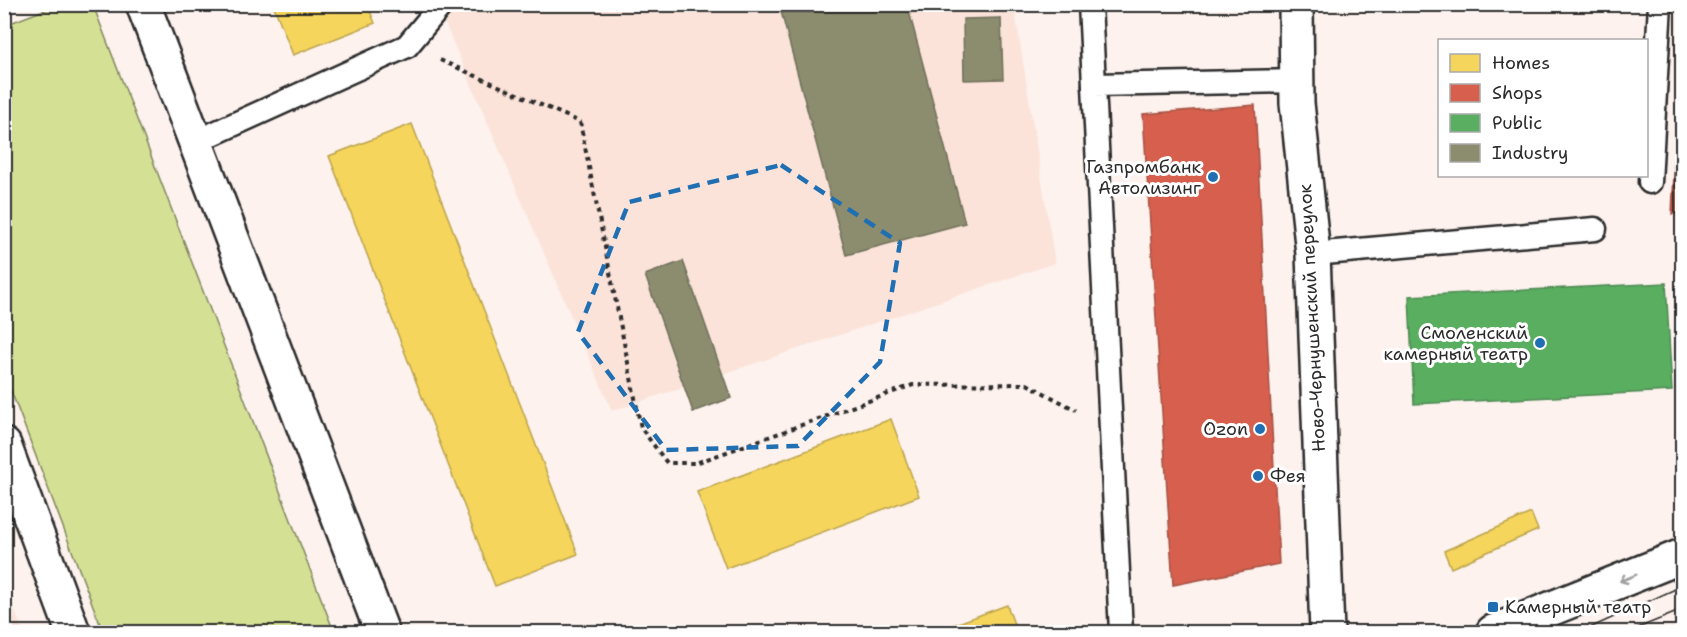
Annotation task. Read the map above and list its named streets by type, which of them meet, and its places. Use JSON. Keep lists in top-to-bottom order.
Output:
{
  "streets": {
    "street": ["Ново-Чернушенский переулок"]
  },
  "places": {
    "other": [
      "Газпромбанк Автолизинг",
      "Смоленский камерный театр",
      "Ozon",
      "Фея"
    ],
    "transit": ["Камерный театр"]
  },
  "legend": [
    "Homes",
    "Shops",
    "Public",
    "Industry"
  ]
}
